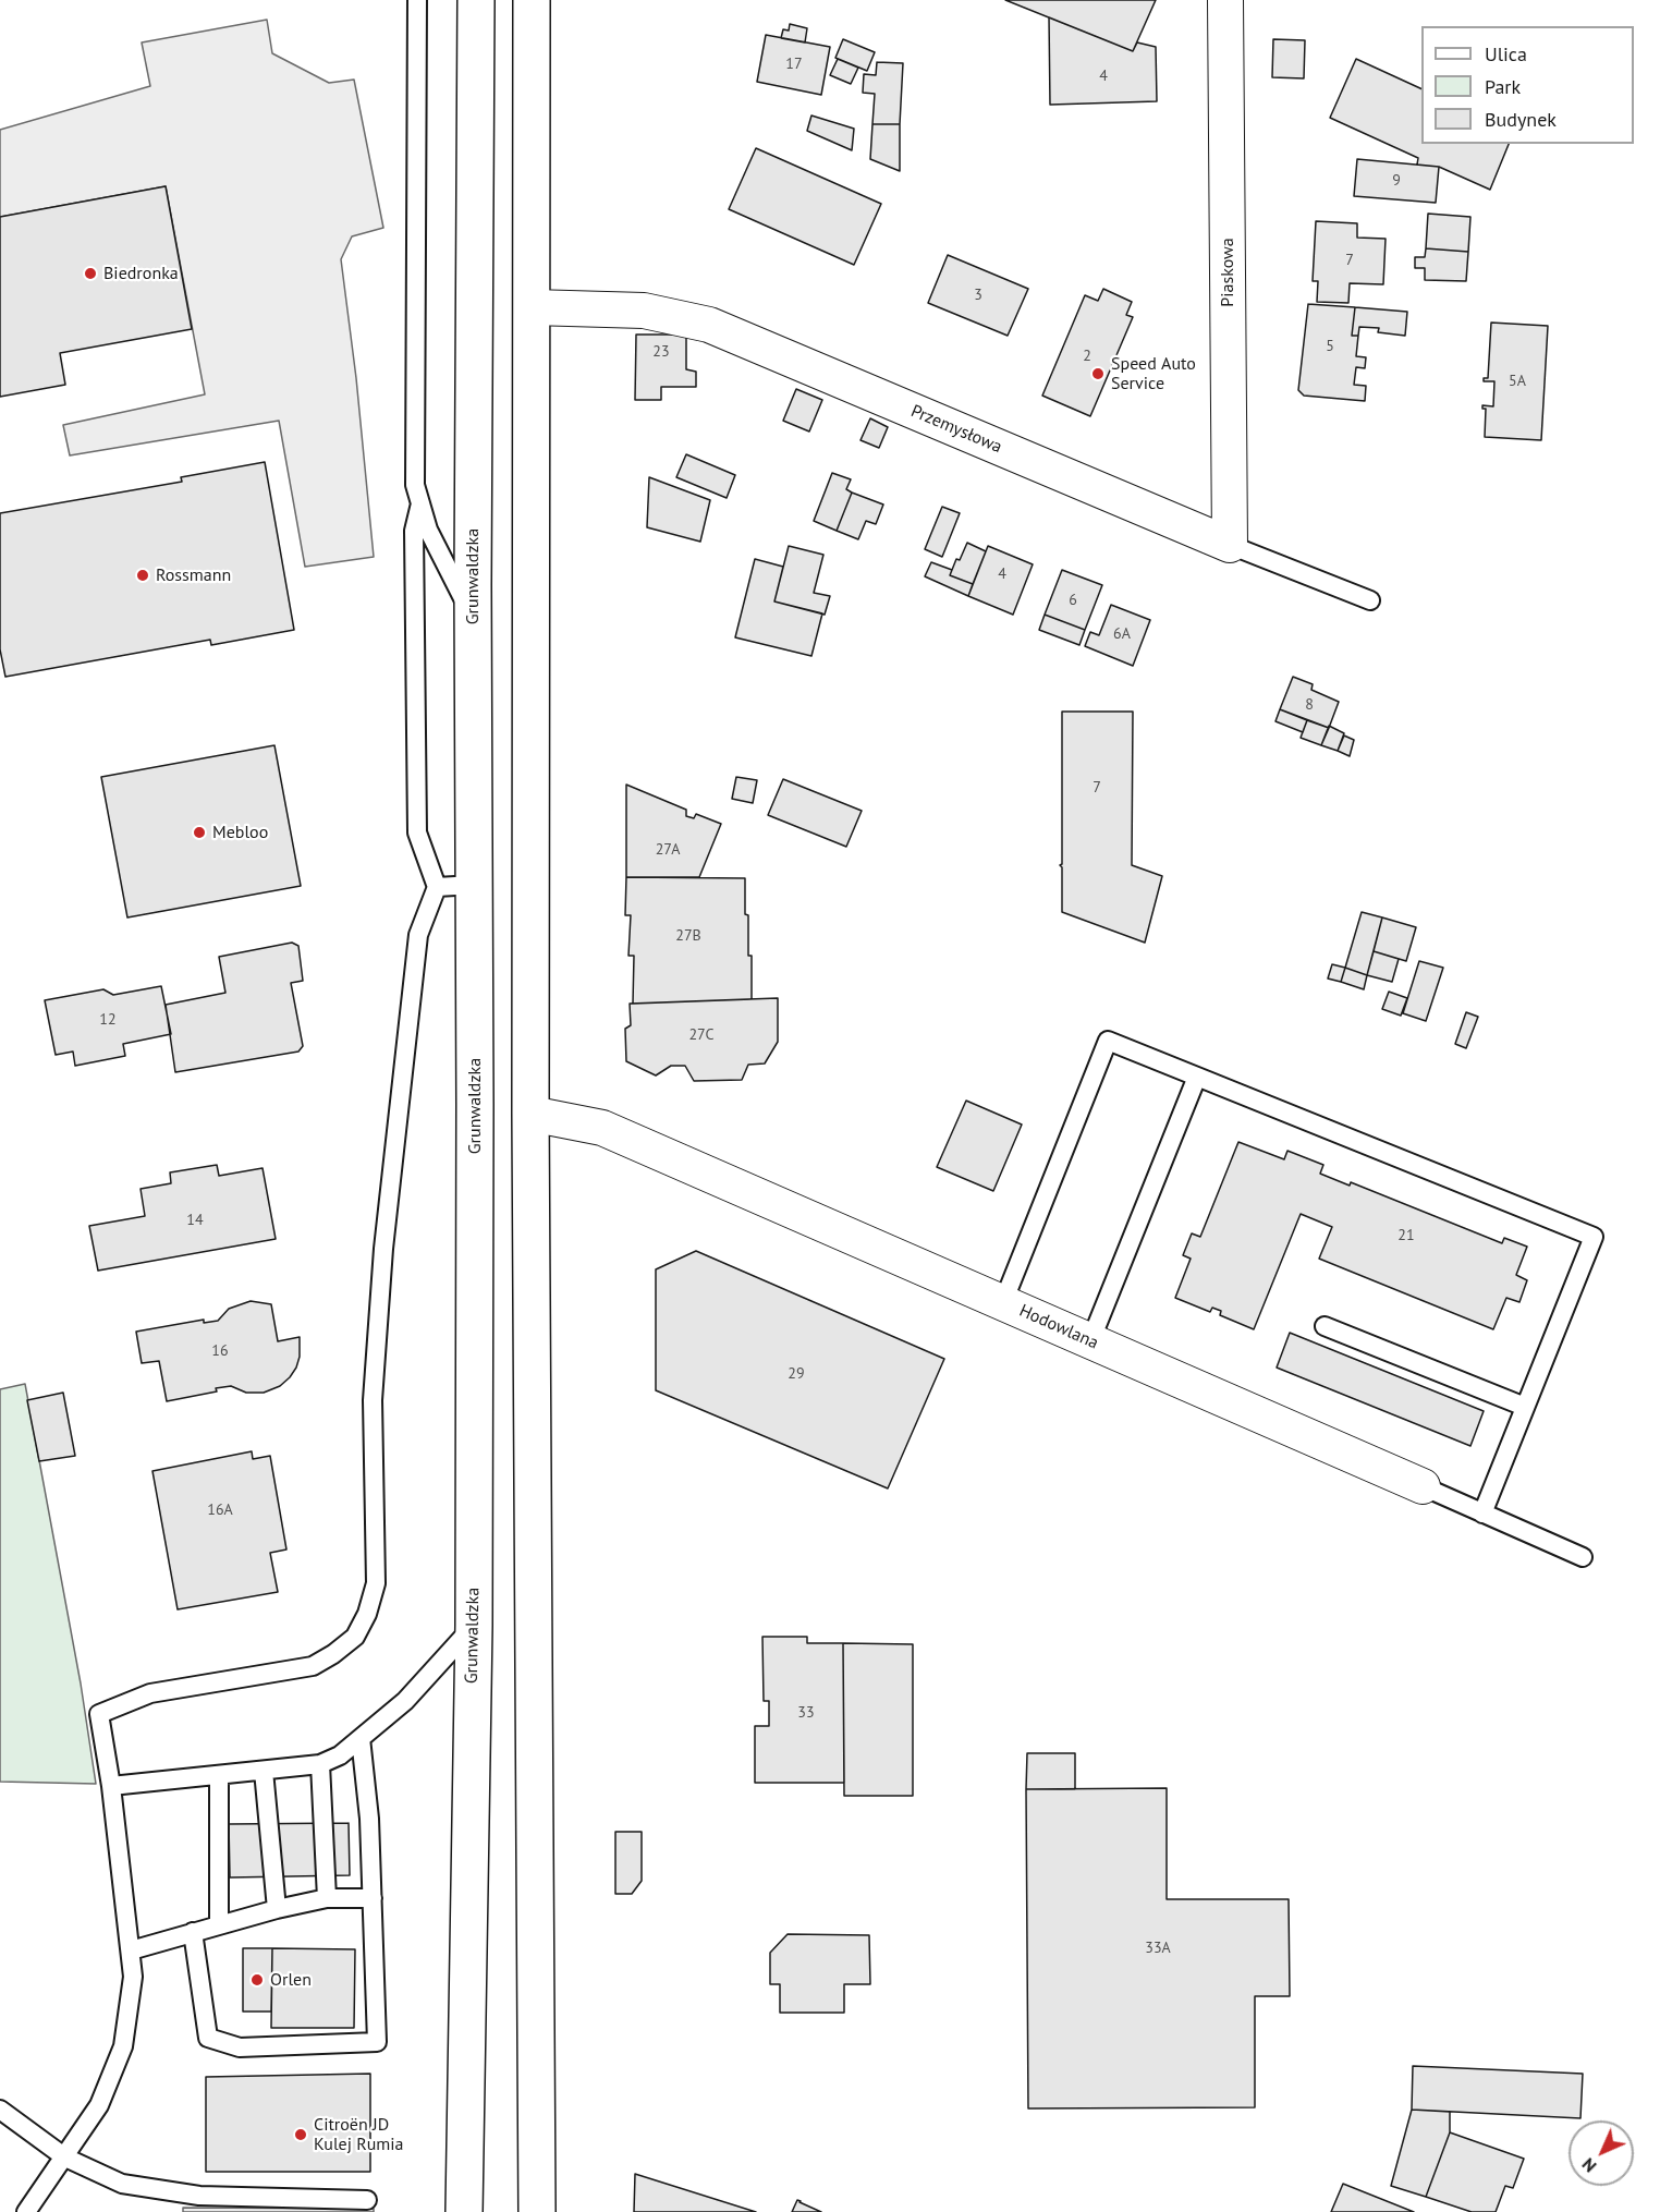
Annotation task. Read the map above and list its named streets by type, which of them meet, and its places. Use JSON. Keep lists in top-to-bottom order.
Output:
{
  "streets": {
    "main road": ["Grunwaldzka"],
    "street": ["Piaskowa", "Przemysłowa", "Hodowlana"]
  },
  "crossings": [
    ["Piaskowa", "Przemysłowa"]
  ],
  "places": [
    "Biedronka",
    "Speed Auto Service",
    "Rossmann",
    "Mebloo",
    "Orlen",
    "Citroën JD Kulej Rumia"
  ],
  "house_numbers": [
    "17",
    "4",
    "9",
    "7",
    "3",
    "5",
    "23",
    "2",
    "5A",
    "4",
    "6",
    "6A",
    "8",
    "7",
    "27A",
    "27B",
    "12",
    "27C",
    "14",
    "21",
    "16",
    "29",
    "16A",
    "33",
    "33A"
  ],
  "legend": ["Ulica", "Park", "Budynek"],
  "north": "bottom left"
}
